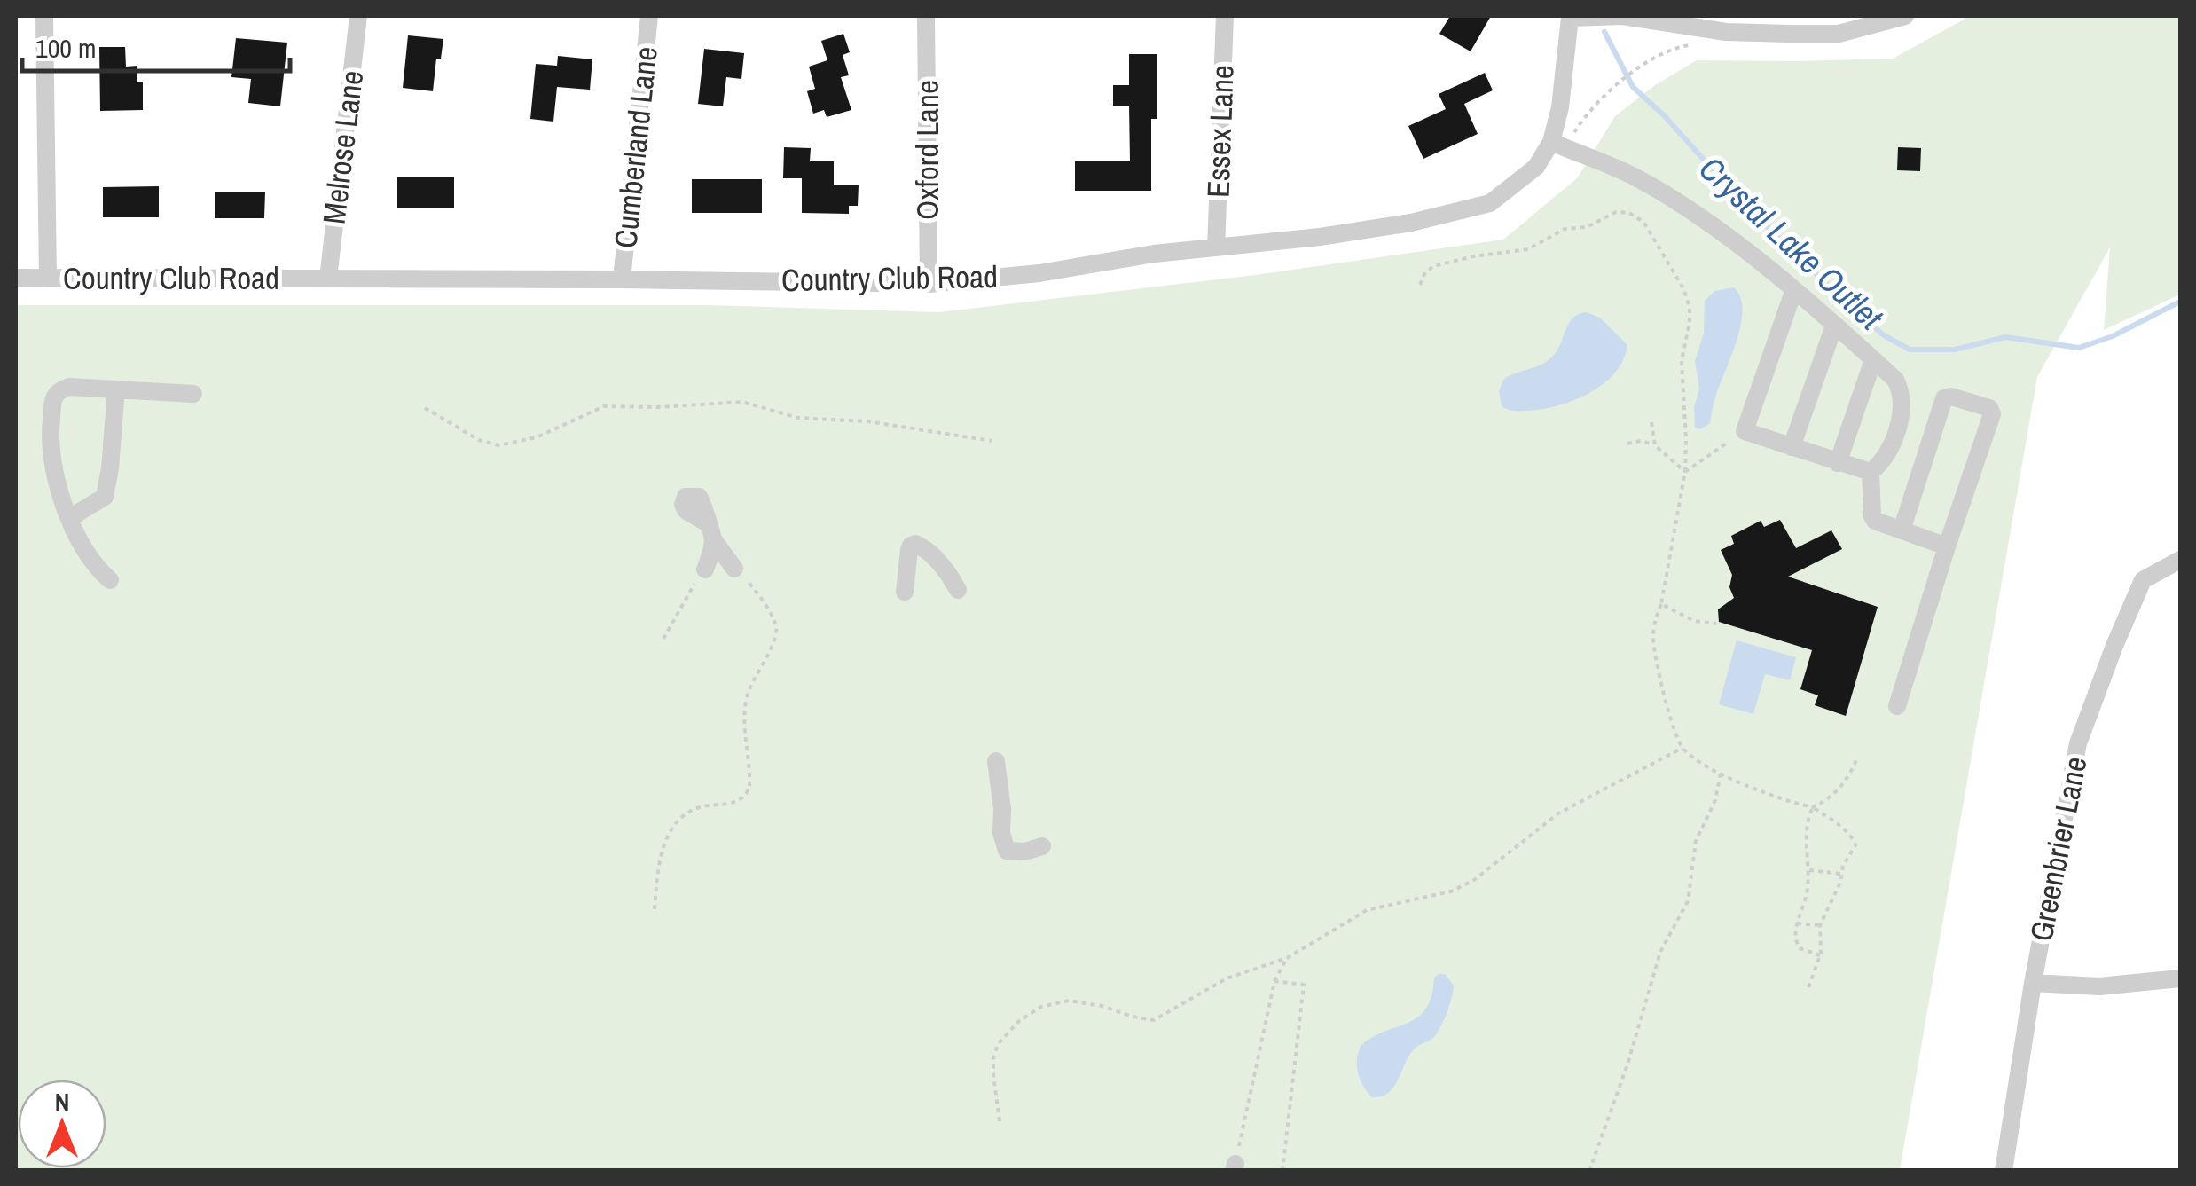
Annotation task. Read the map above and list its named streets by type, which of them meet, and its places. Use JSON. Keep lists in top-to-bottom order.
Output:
{
  "streets": {
    "street": [
      "Essex Lane",
      "Melrose Lane",
      "Cumberland Lane",
      "Oxford Lane",
      "Country Club Road",
      "Greenbrier Lane"
    ]
  },
  "crossings": [
    ["Essex Lane", "Country Club Road"],
    ["Melrose Lane", "Country Club Road"],
    ["Cumberland Lane", "Country Club Road"],
    ["Oxford Lane", "Country Club Road"]
  ],
  "water": ["Crystal Lake Outlet"],
  "scale_bar": "100 m",
  "north": "top"
}
